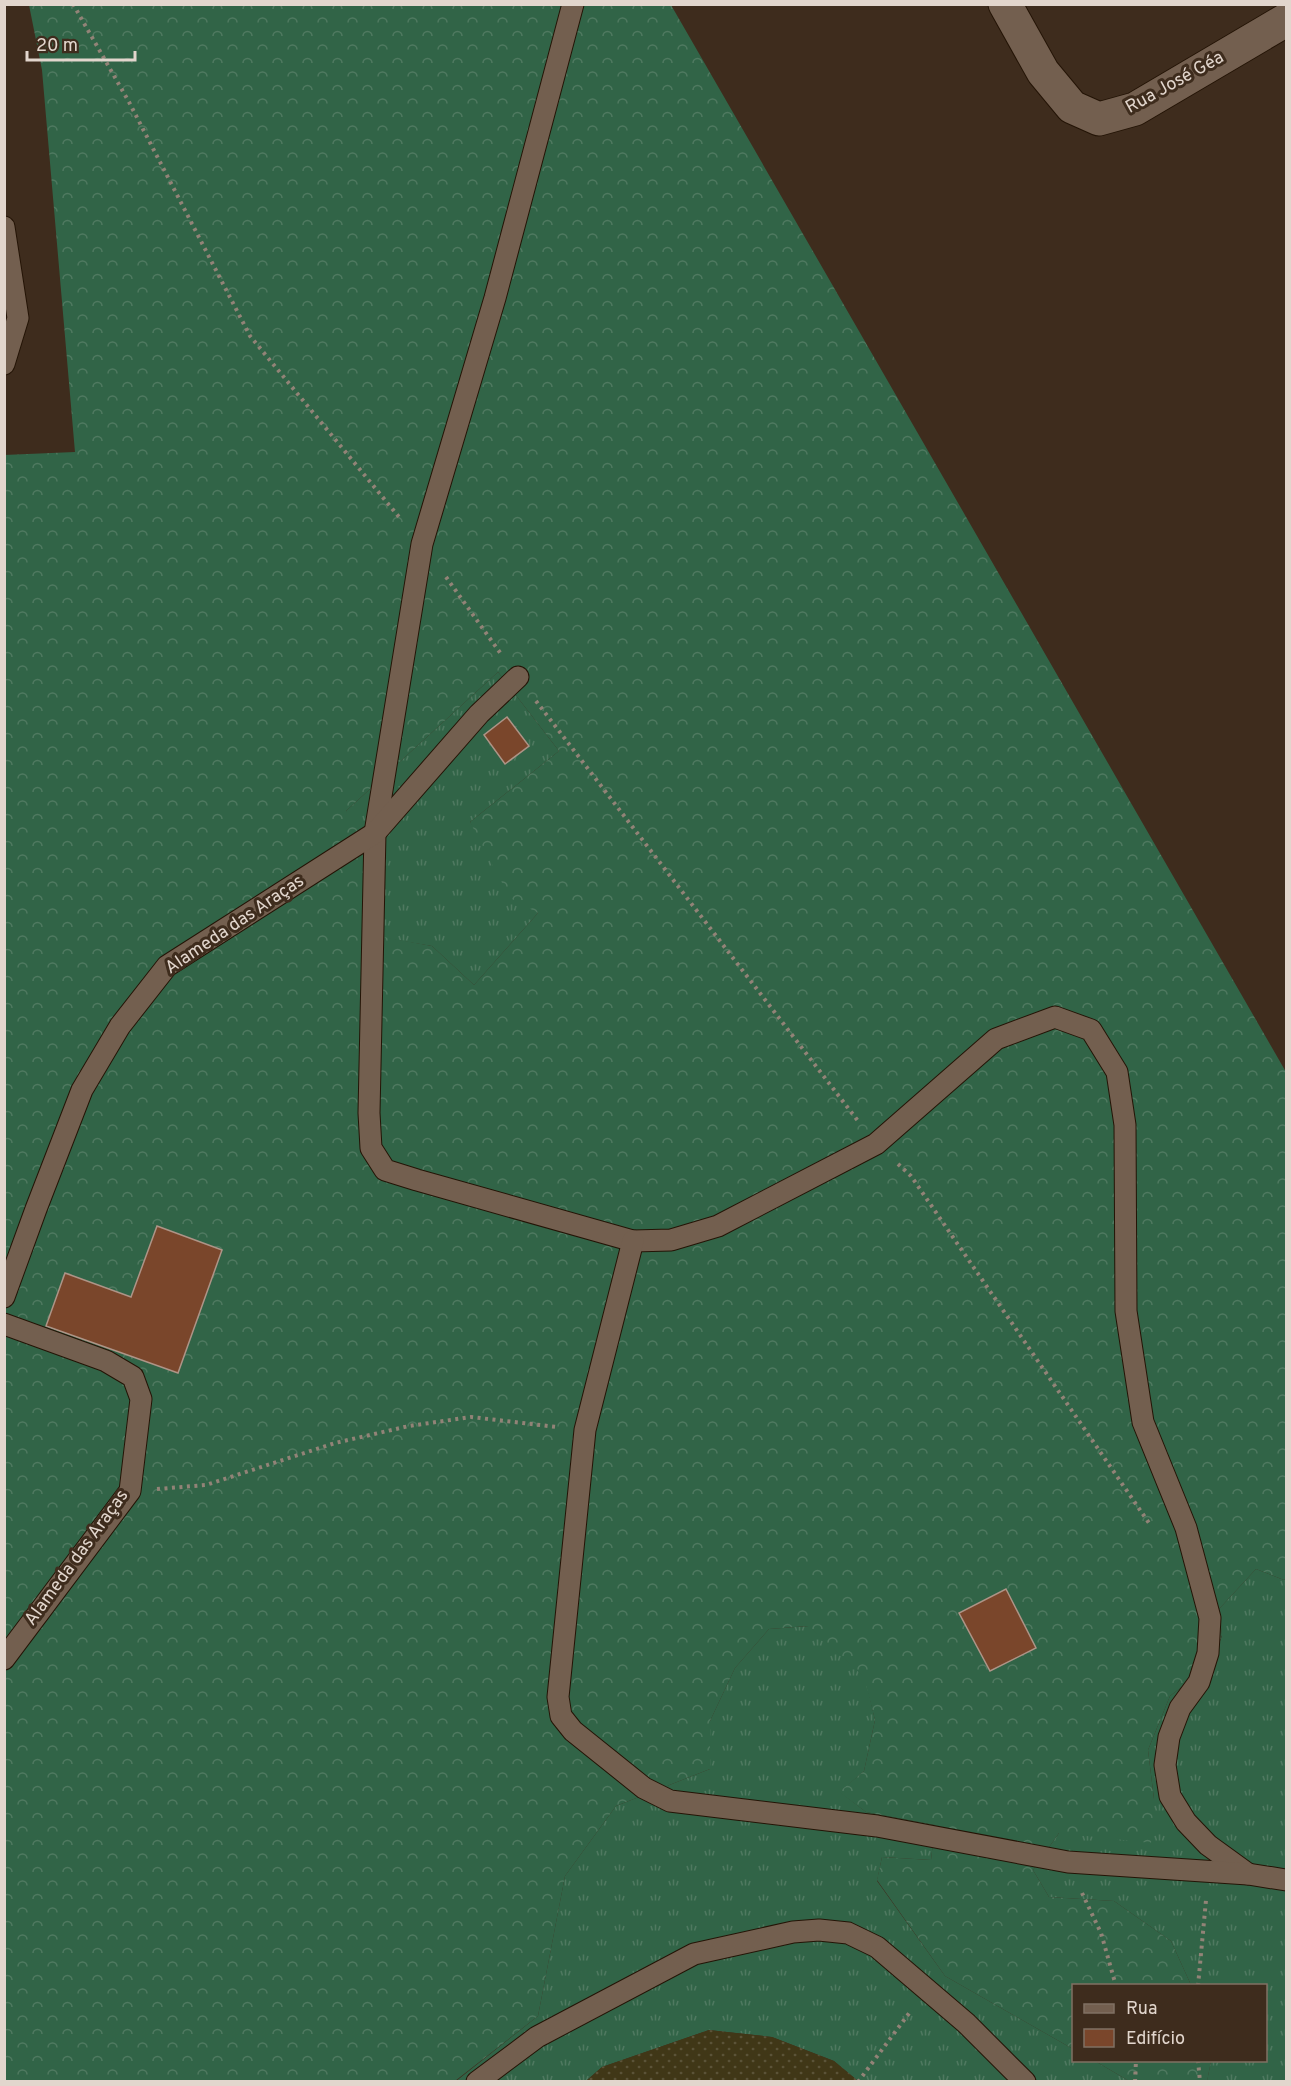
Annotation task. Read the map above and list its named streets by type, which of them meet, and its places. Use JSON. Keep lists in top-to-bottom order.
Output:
{
  "streets": {
    "street": ["Rua José Géa"],
    "lane": ["Alameda das Araças"]
  },
  "legend": ["Rua", "Edifício"],
  "scale_bar": "20 m"
}
